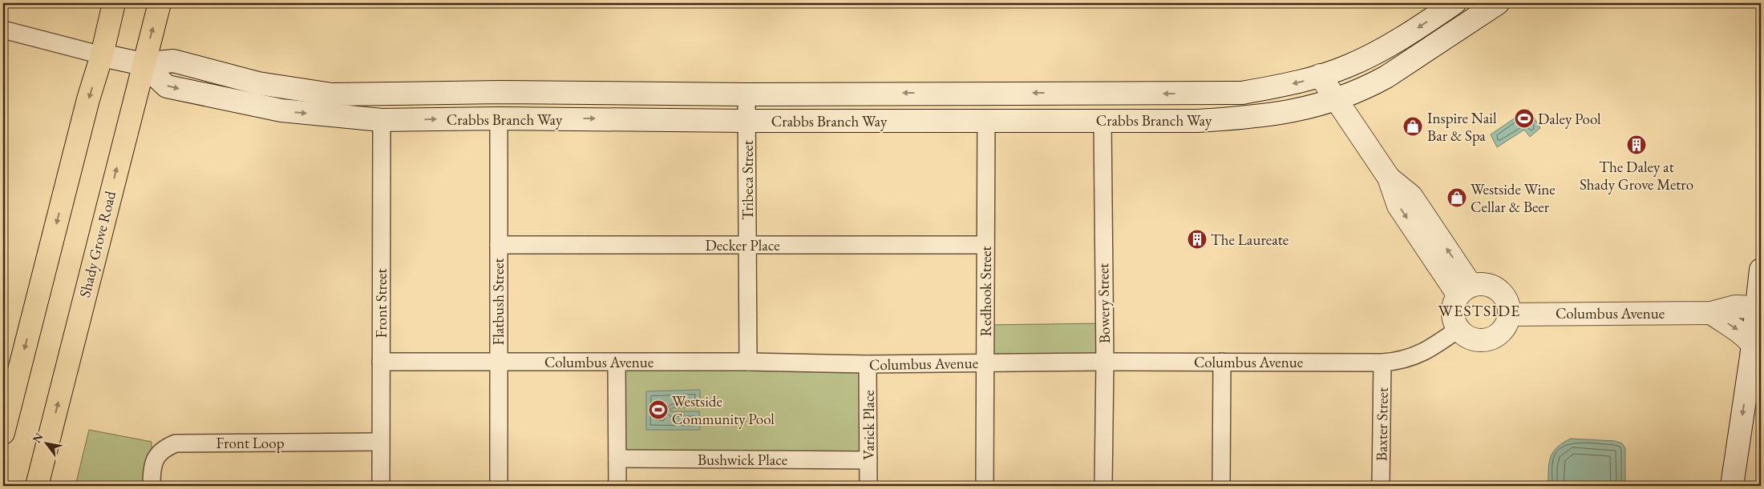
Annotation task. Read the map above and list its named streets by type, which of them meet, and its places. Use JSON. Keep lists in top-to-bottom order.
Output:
{
  "streets": {
    "main road": ["Crabbs Branch Way", "Shady Grove Road", "Columbus Avenue"],
    "street": [
      "Tribeca Street",
      "Decker Place",
      "Redhook Street",
      "Flatbush Street",
      "Front Street",
      "Bowery Street",
      "Baxter Street",
      "Varick Place",
      "Front Loop",
      "Bushwick Place"
    ]
  },
  "crossings": [
    ["Crabbs Branch Way", "Tribeca Street"],
    ["Crabbs Branch Way", "Shady Grove Road"],
    ["Crabbs Branch Way", "Redhook Street"],
    ["Crabbs Branch Way", "Flatbush Street"],
    ["Crabbs Branch Way", "Front Street"],
    ["Crabbs Branch Way", "Bowery Street"],
    ["Tribeca Street", "Decker Place"],
    ["Tribeca Street", "Columbus Avenue"],
    ["Decker Place", "Redhook Street"],
    ["Decker Place", "Flatbush Street"],
    ["Redhook Street", "Columbus Avenue"],
    ["Flatbush Street", "Columbus Avenue"],
    ["Front Street", "Columbus Avenue"],
    ["Front Street", "Front Loop"],
    ["Bowery Street", "Columbus Avenue"],
    ["Columbus Avenue", "Baxter Street"],
    ["Columbus Avenue", "Varick Place"],
    ["Varick Place", "Bushwick Place"]
  ],
  "districts": ["WESTSIDE"],
  "places": {
    "sports": ["Daley Pool", "Westside Community Pool"],
    "shop": ["Inspire Nail Bar & Spa", "Westside Wine Cellar & Beer"],
    "building": ["The Daley at Shady Grove Metro", "The Laureate"]
  },
  "north": "top left"
}
